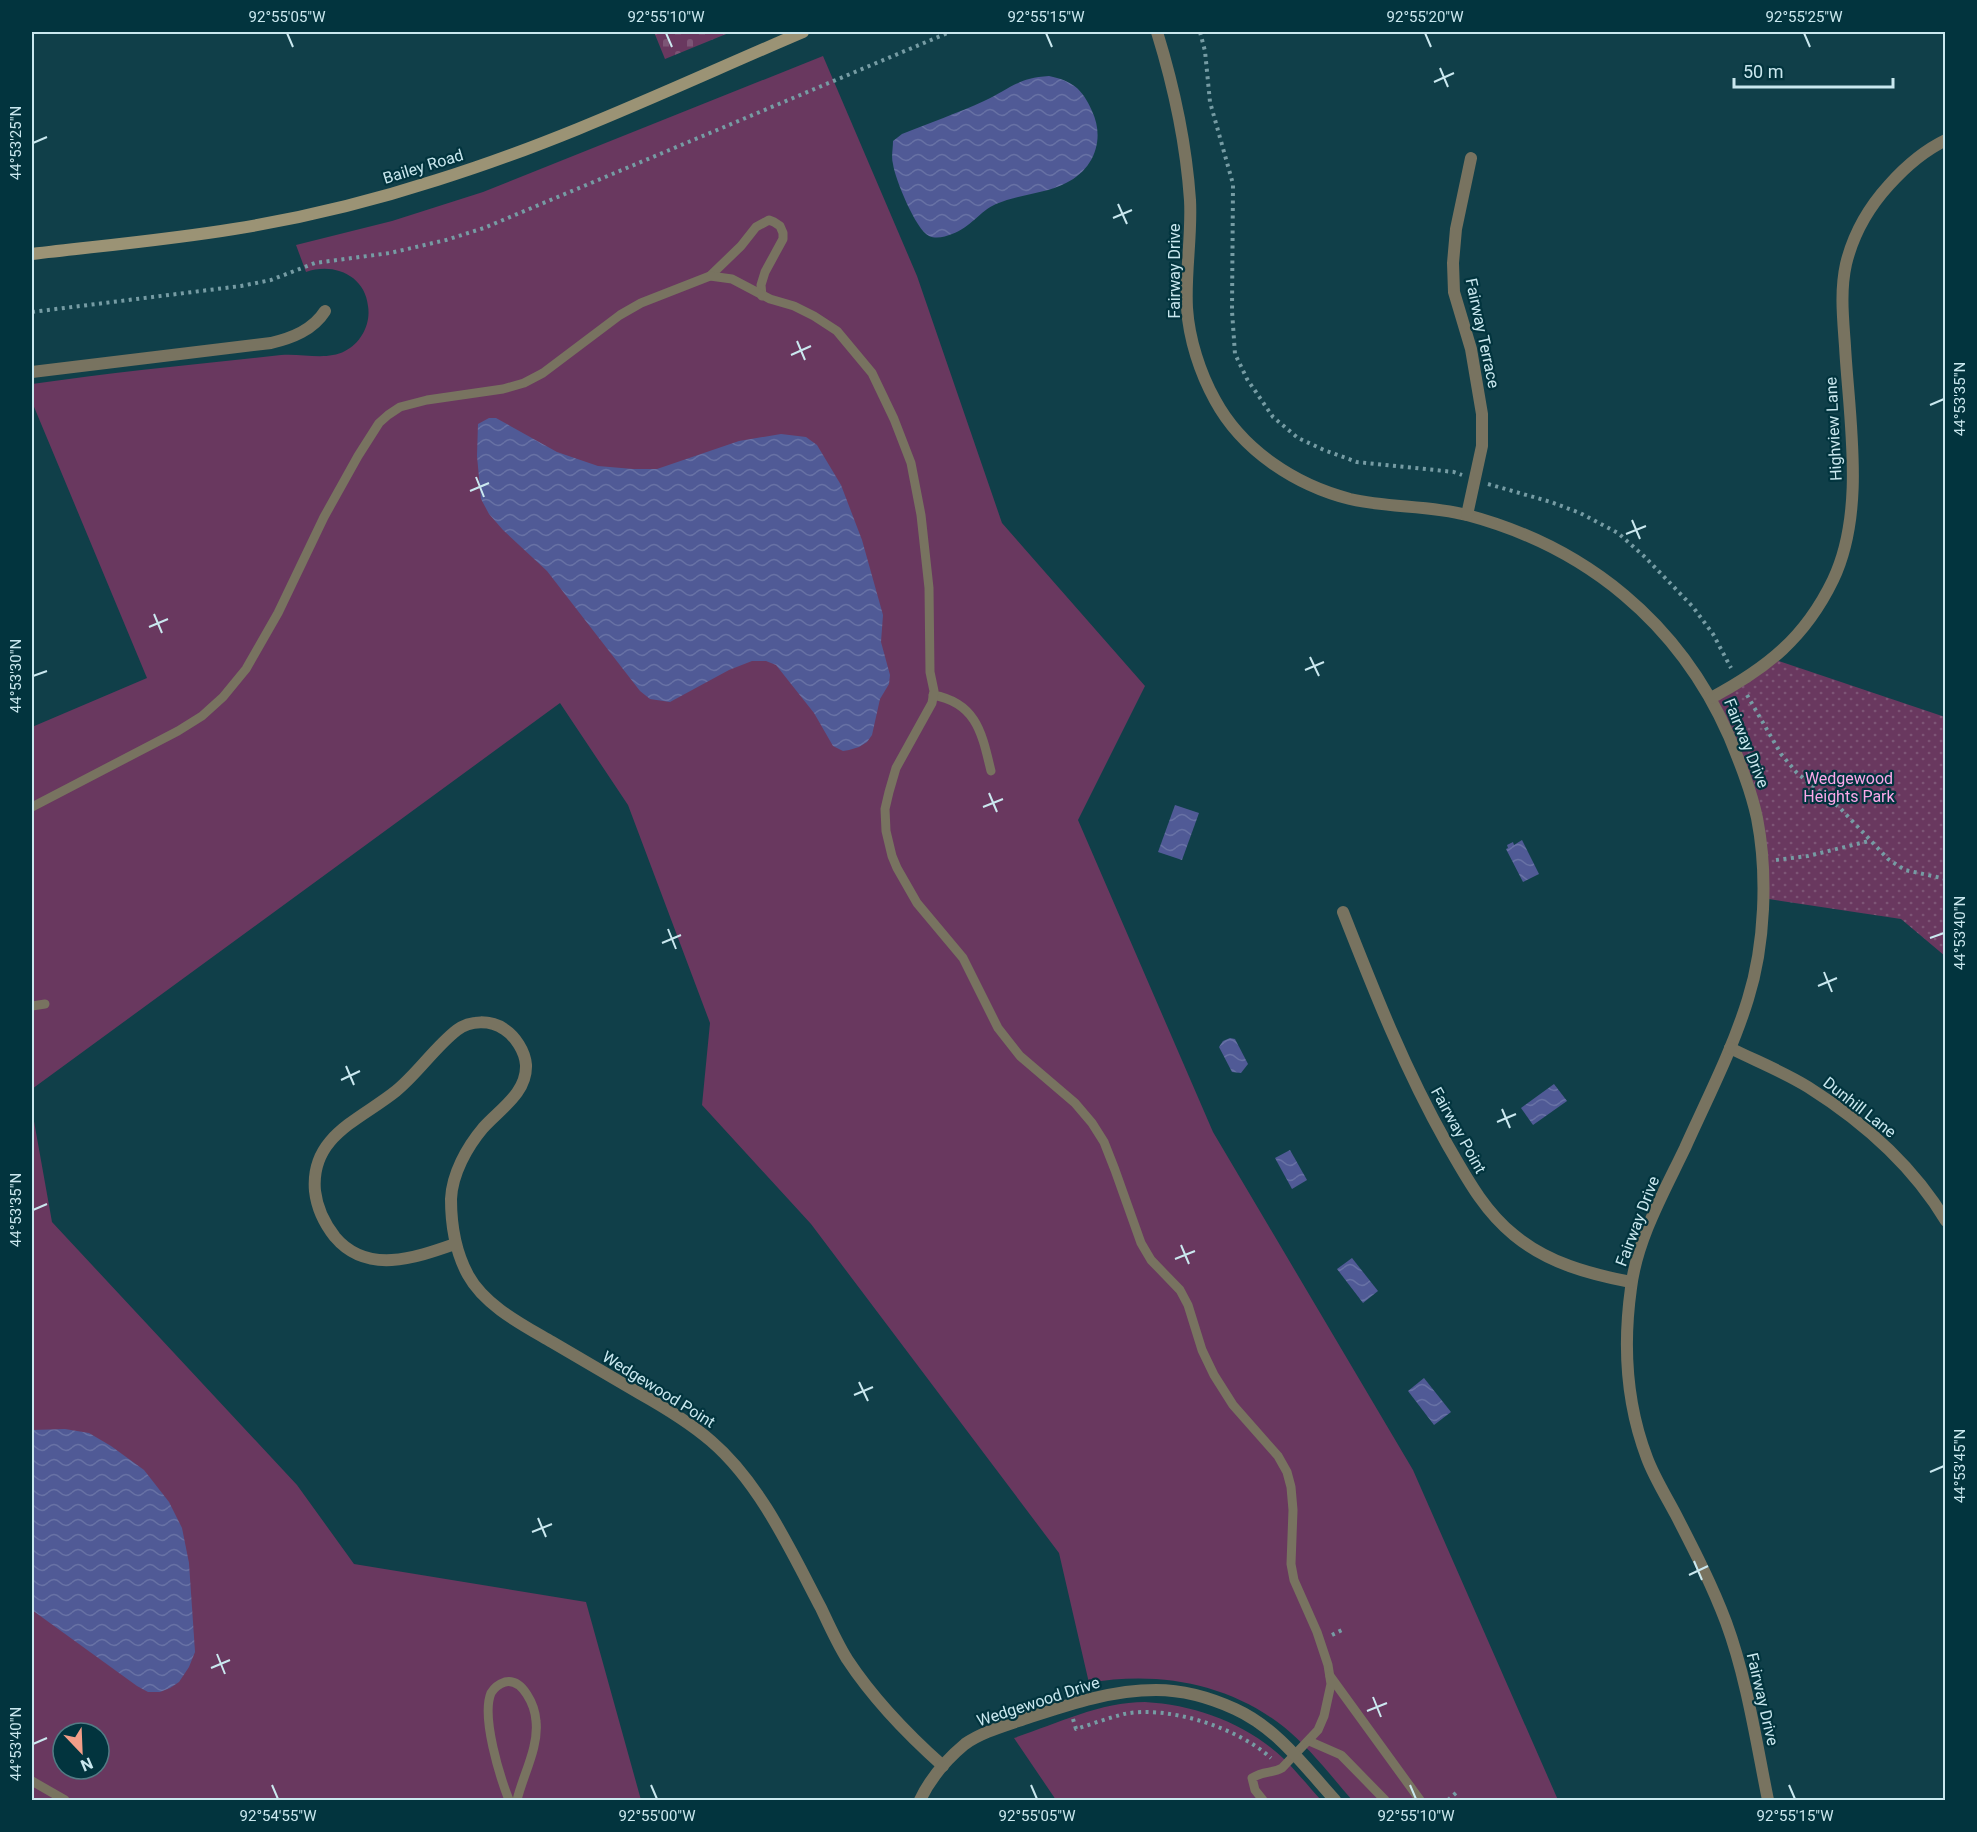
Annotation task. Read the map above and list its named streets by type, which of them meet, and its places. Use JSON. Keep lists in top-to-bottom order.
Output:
{
  "streets": {
    "main road": ["Bailey Road"],
    "street": [
      "Fairway Drive",
      "Fairway Terrace",
      "Highview Lane",
      "Dunhill Lane",
      "Fairway Point",
      "Wedgewood Point",
      "Wedgewood Drive"
    ]
  },
  "crossings": [
    ["Fairway Drive", "Fairway Terrace"],
    ["Fairway Drive", "Highview Lane"],
    ["Fairway Drive", "Dunhill Lane"],
    ["Fairway Drive", "Fairway Point"],
    ["Wedgewood Point", "Wedgewood Drive"]
  ],
  "parks": ["Wedgewood Heights Park"],
  "scale_bar": "50 m",
  "north": "bottom right",
  "coordinates": [
    "92°55'05\"W",
    "92°55'10\"W",
    "92°55'15\"W",
    "92°55'20\"W",
    "92°55'25\"W",
    "44°53'25\"N",
    "44°53'35\"N",
    "44°53'30\"N",
    "44°53'40\"N",
    "44°53'45\"N",
    "92°54'55\"W",
    "92°55'00\"W"
  ]
}
